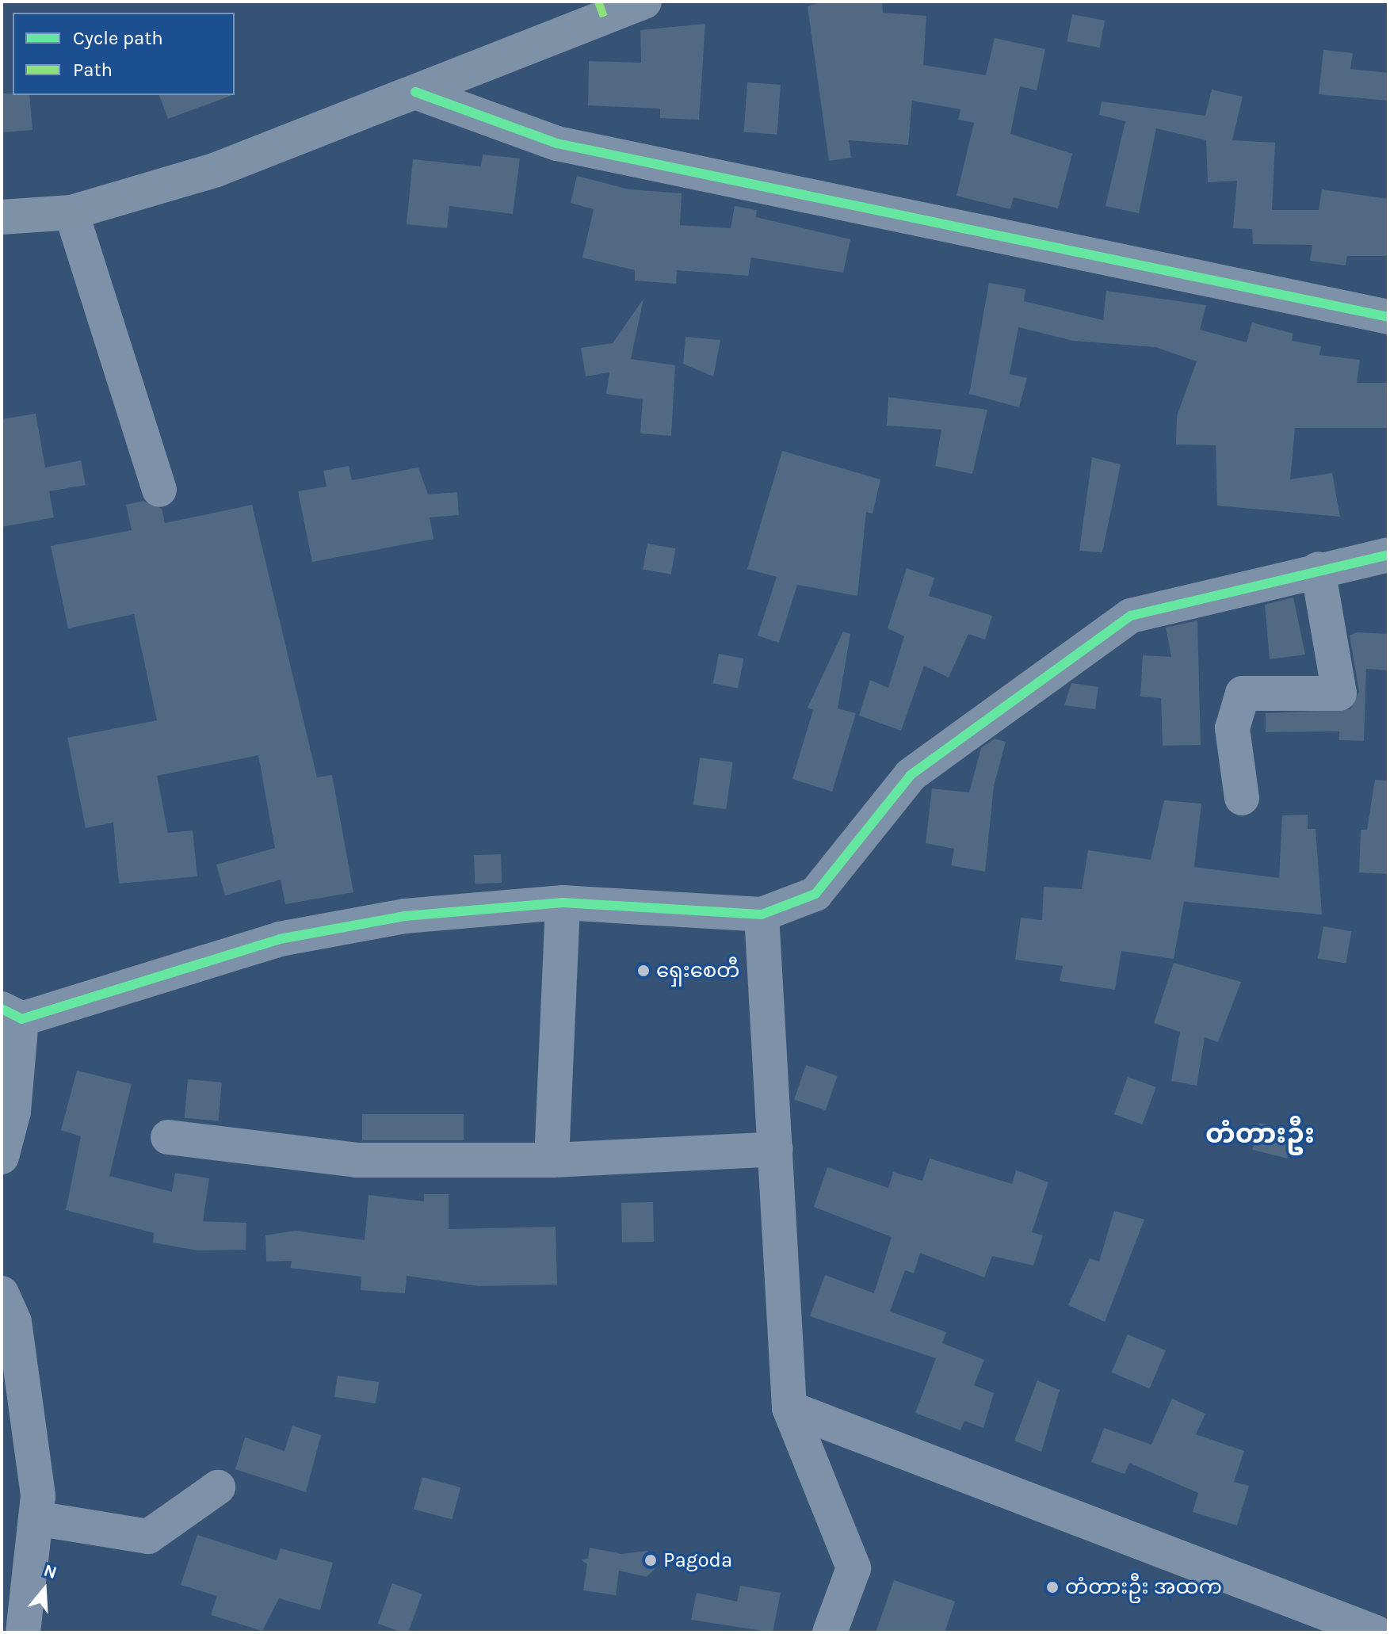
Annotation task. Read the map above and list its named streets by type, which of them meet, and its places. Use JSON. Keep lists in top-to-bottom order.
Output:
{
  "districts": ["တံတားဦး"],
  "places": ["ရှေးစေတီ", "Pagoda", "တံတားဦး အထက"],
  "legend": ["Cycle path", "Path"],
  "north": "top"
}
